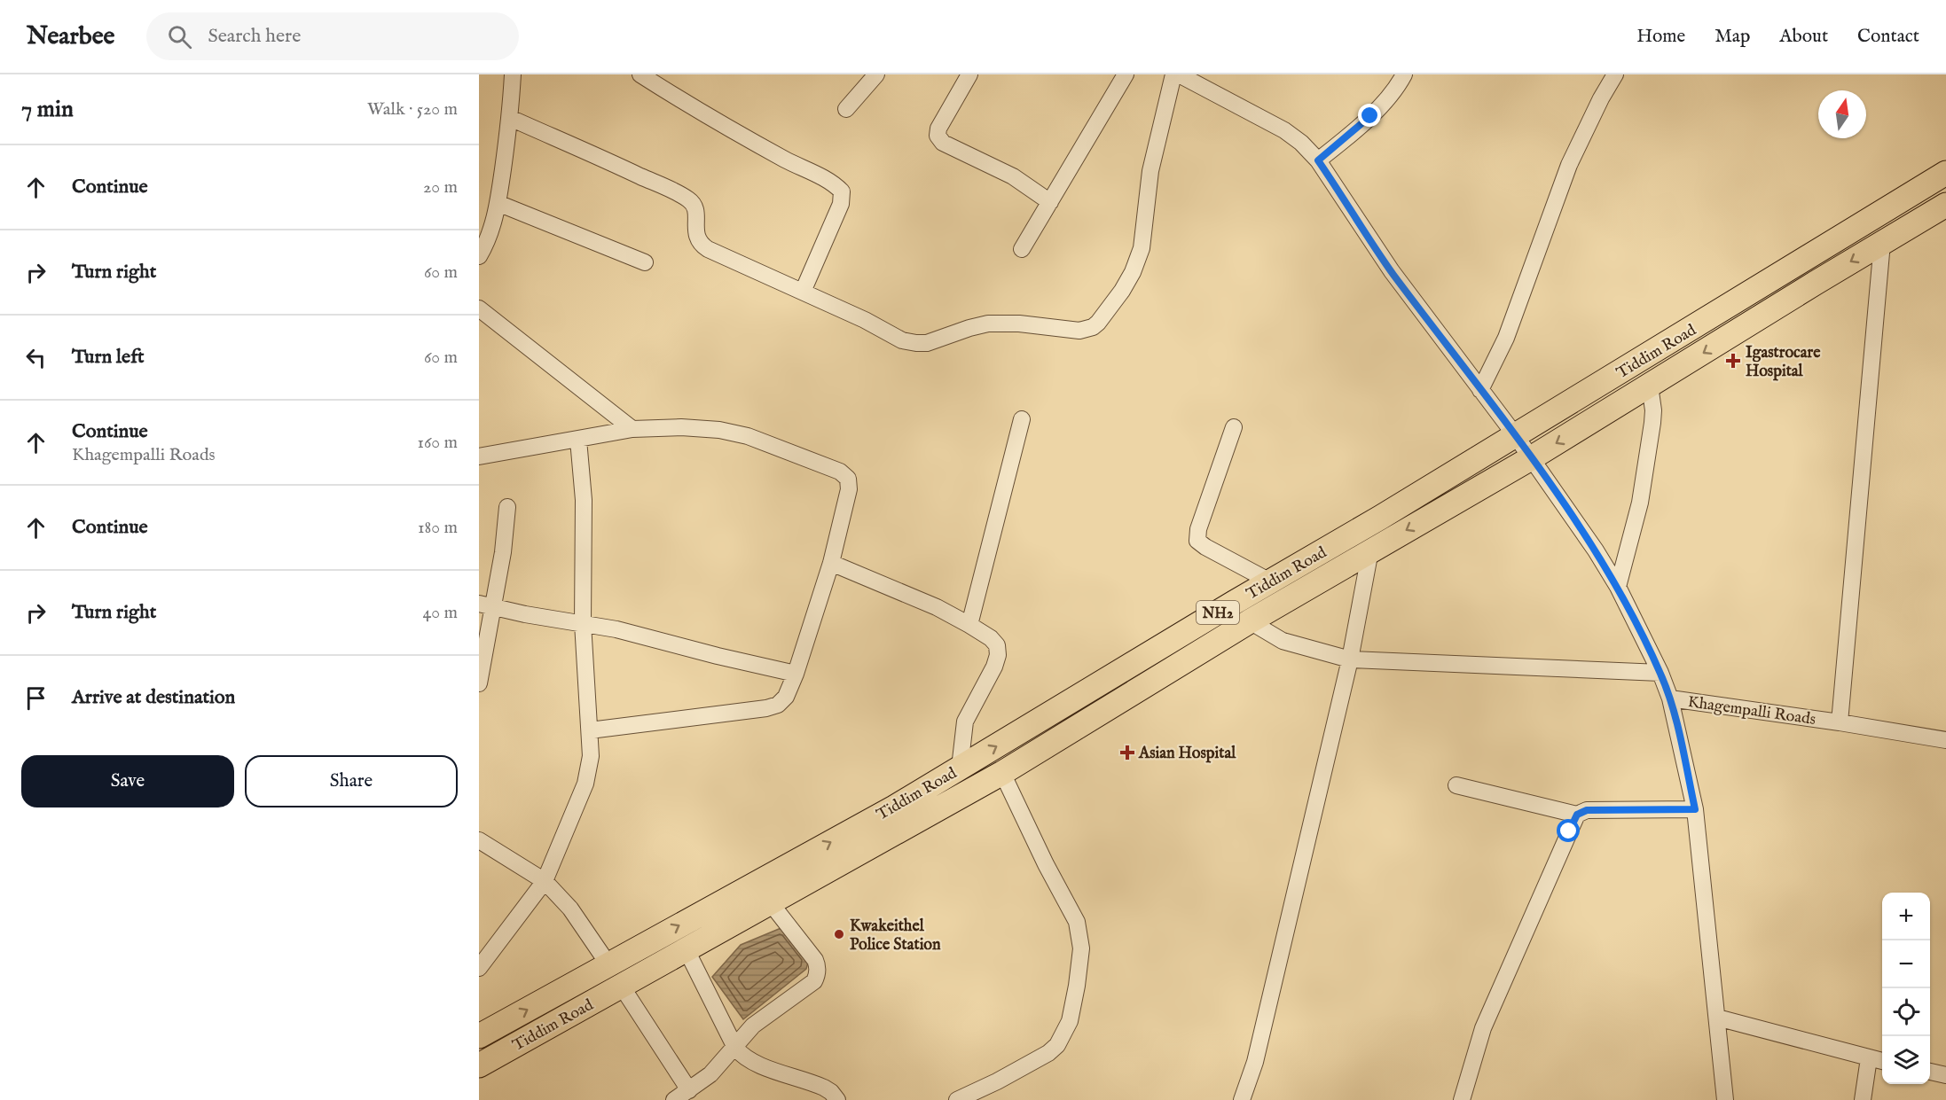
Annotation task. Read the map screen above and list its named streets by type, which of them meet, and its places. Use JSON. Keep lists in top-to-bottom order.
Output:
{
  "streets": {
    "highway": ["Tiddim Road", "NH2"],
    "street": ["Khagempalli Roads"]
  },
  "crossings": [
    ["Tiddim Road", "Khagempalli Roads"]
  ],
  "places": {
    "health": ["Igastrocare Hospital", "Asian Hospital"],
    "other": ["Kwakeithel Police Station"]
  },
  "north": "top",
  "page": {
    "header": "Nearbee",
    "search": "Search here",
    "nav": [
      "Home",
      "Map",
      "About",
      "Contact"
    ],
    "heading": ["7 min", "Walk · 520 m"],
    "list": [
      ["Continue", "20 m"],
      ["Turn right", "60 m"],
      ["Turn left", "60 m"],
      ["Continue", "Khagempalli Roads", "160 m"],
      ["Continue", "180 m"],
      ["Turn right", "40 m"],
      "Arrive at destination"
    ],
    "buttons": ["Save", "Share"],
    "map_buttons": ["+", "−"]
  }
}
